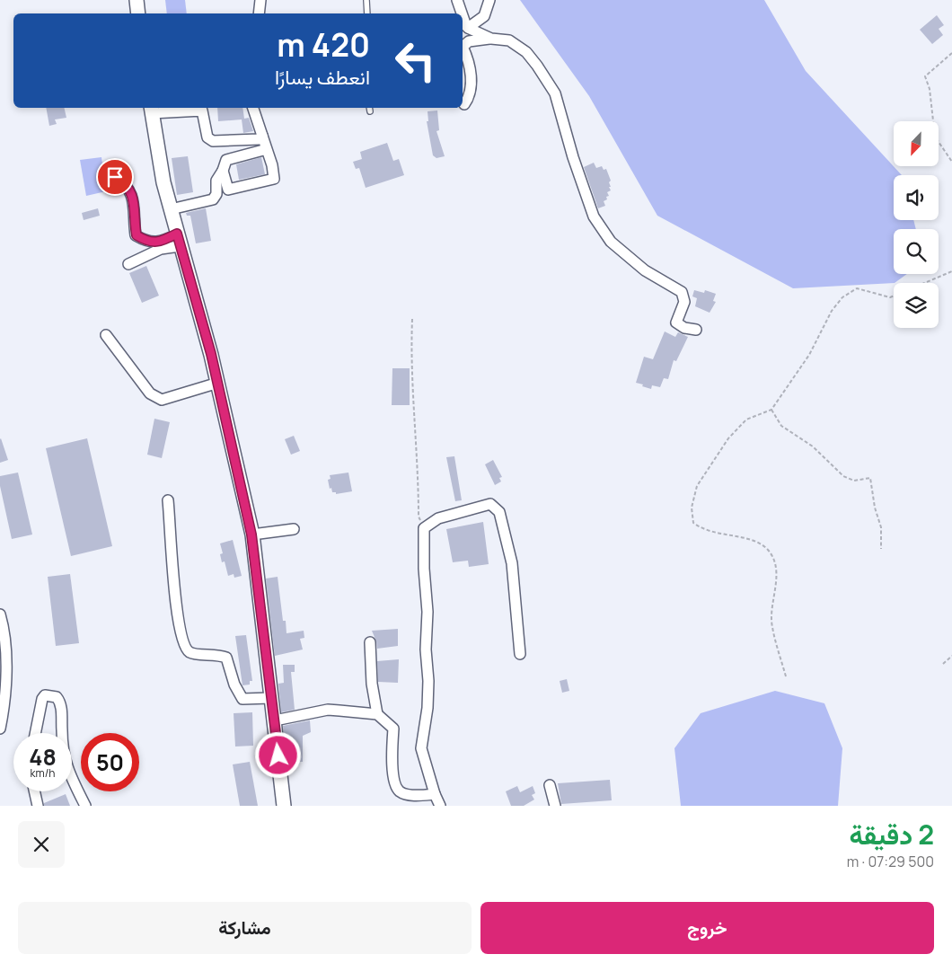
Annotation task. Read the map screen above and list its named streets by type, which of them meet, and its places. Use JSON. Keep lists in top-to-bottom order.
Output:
{
  "north": "bottom left",
  "page": {
    "turn": ["420 m", "انعطف يسارًا"],
    "speed": "48 km/h",
    "limit": "50",
    "heading": ["2 دقيقة", "500 m · 07:29"],
    "buttons": ["خروج", "مشاركة"]
  }
}
